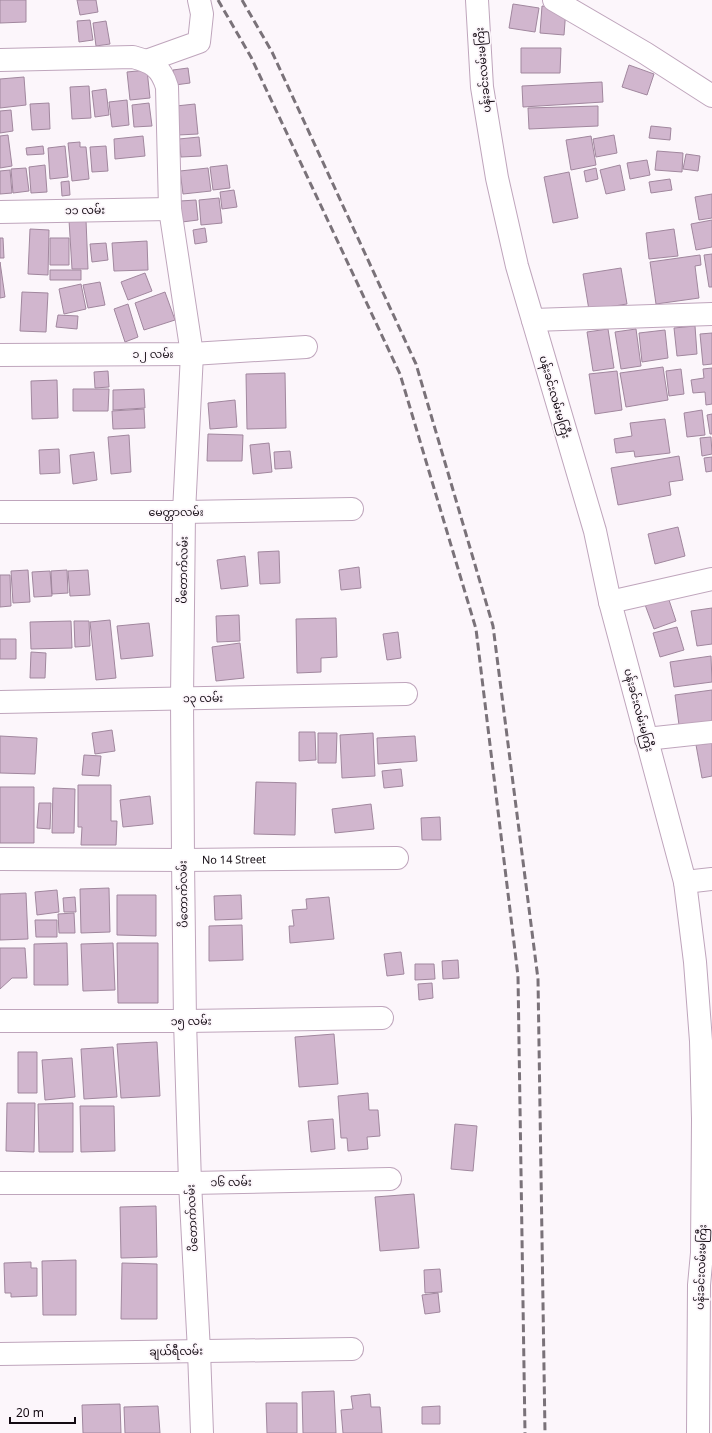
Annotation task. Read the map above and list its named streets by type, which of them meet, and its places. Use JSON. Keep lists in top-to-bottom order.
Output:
{
  "streets": {
    "street": [
      "ပန်းခင်းလမ်းမကြီး",
      "၁၁ လမ်း",
      "၁၂ လမ်း",
      "မေတ္တာလမ်း",
      "ပိတောက်လမ်း",
      "၁၃ လမ်း",
      "No 14 Street",
      "၁၅ လမ်း",
      "၁၆ လမ်း",
      "ချယ်ရီလမ်း"
    ]
  },
  "crossings": [
    ["၁၁ လမ်း", "ပိတောက်လမ်း"],
    ["၁၂ လမ်း", "ပိတောက်လမ်း"],
    ["မေတ္တာလမ်း", "ပိတောက်လမ်း"],
    ["ပိတောက်လမ်း", "၁၃ လမ်း"],
    ["ပိတောက်လမ်း", "No 14 Street"],
    ["ပိတောက်လမ်း", "၁၅ လမ်း"],
    ["ပိတောက်လမ်း", "၁၆ လမ်း"],
    ["ပိတောက်လမ်း", "ချယ်ရီလမ်း"]
  ],
  "scale_bar": "20 m"
}
